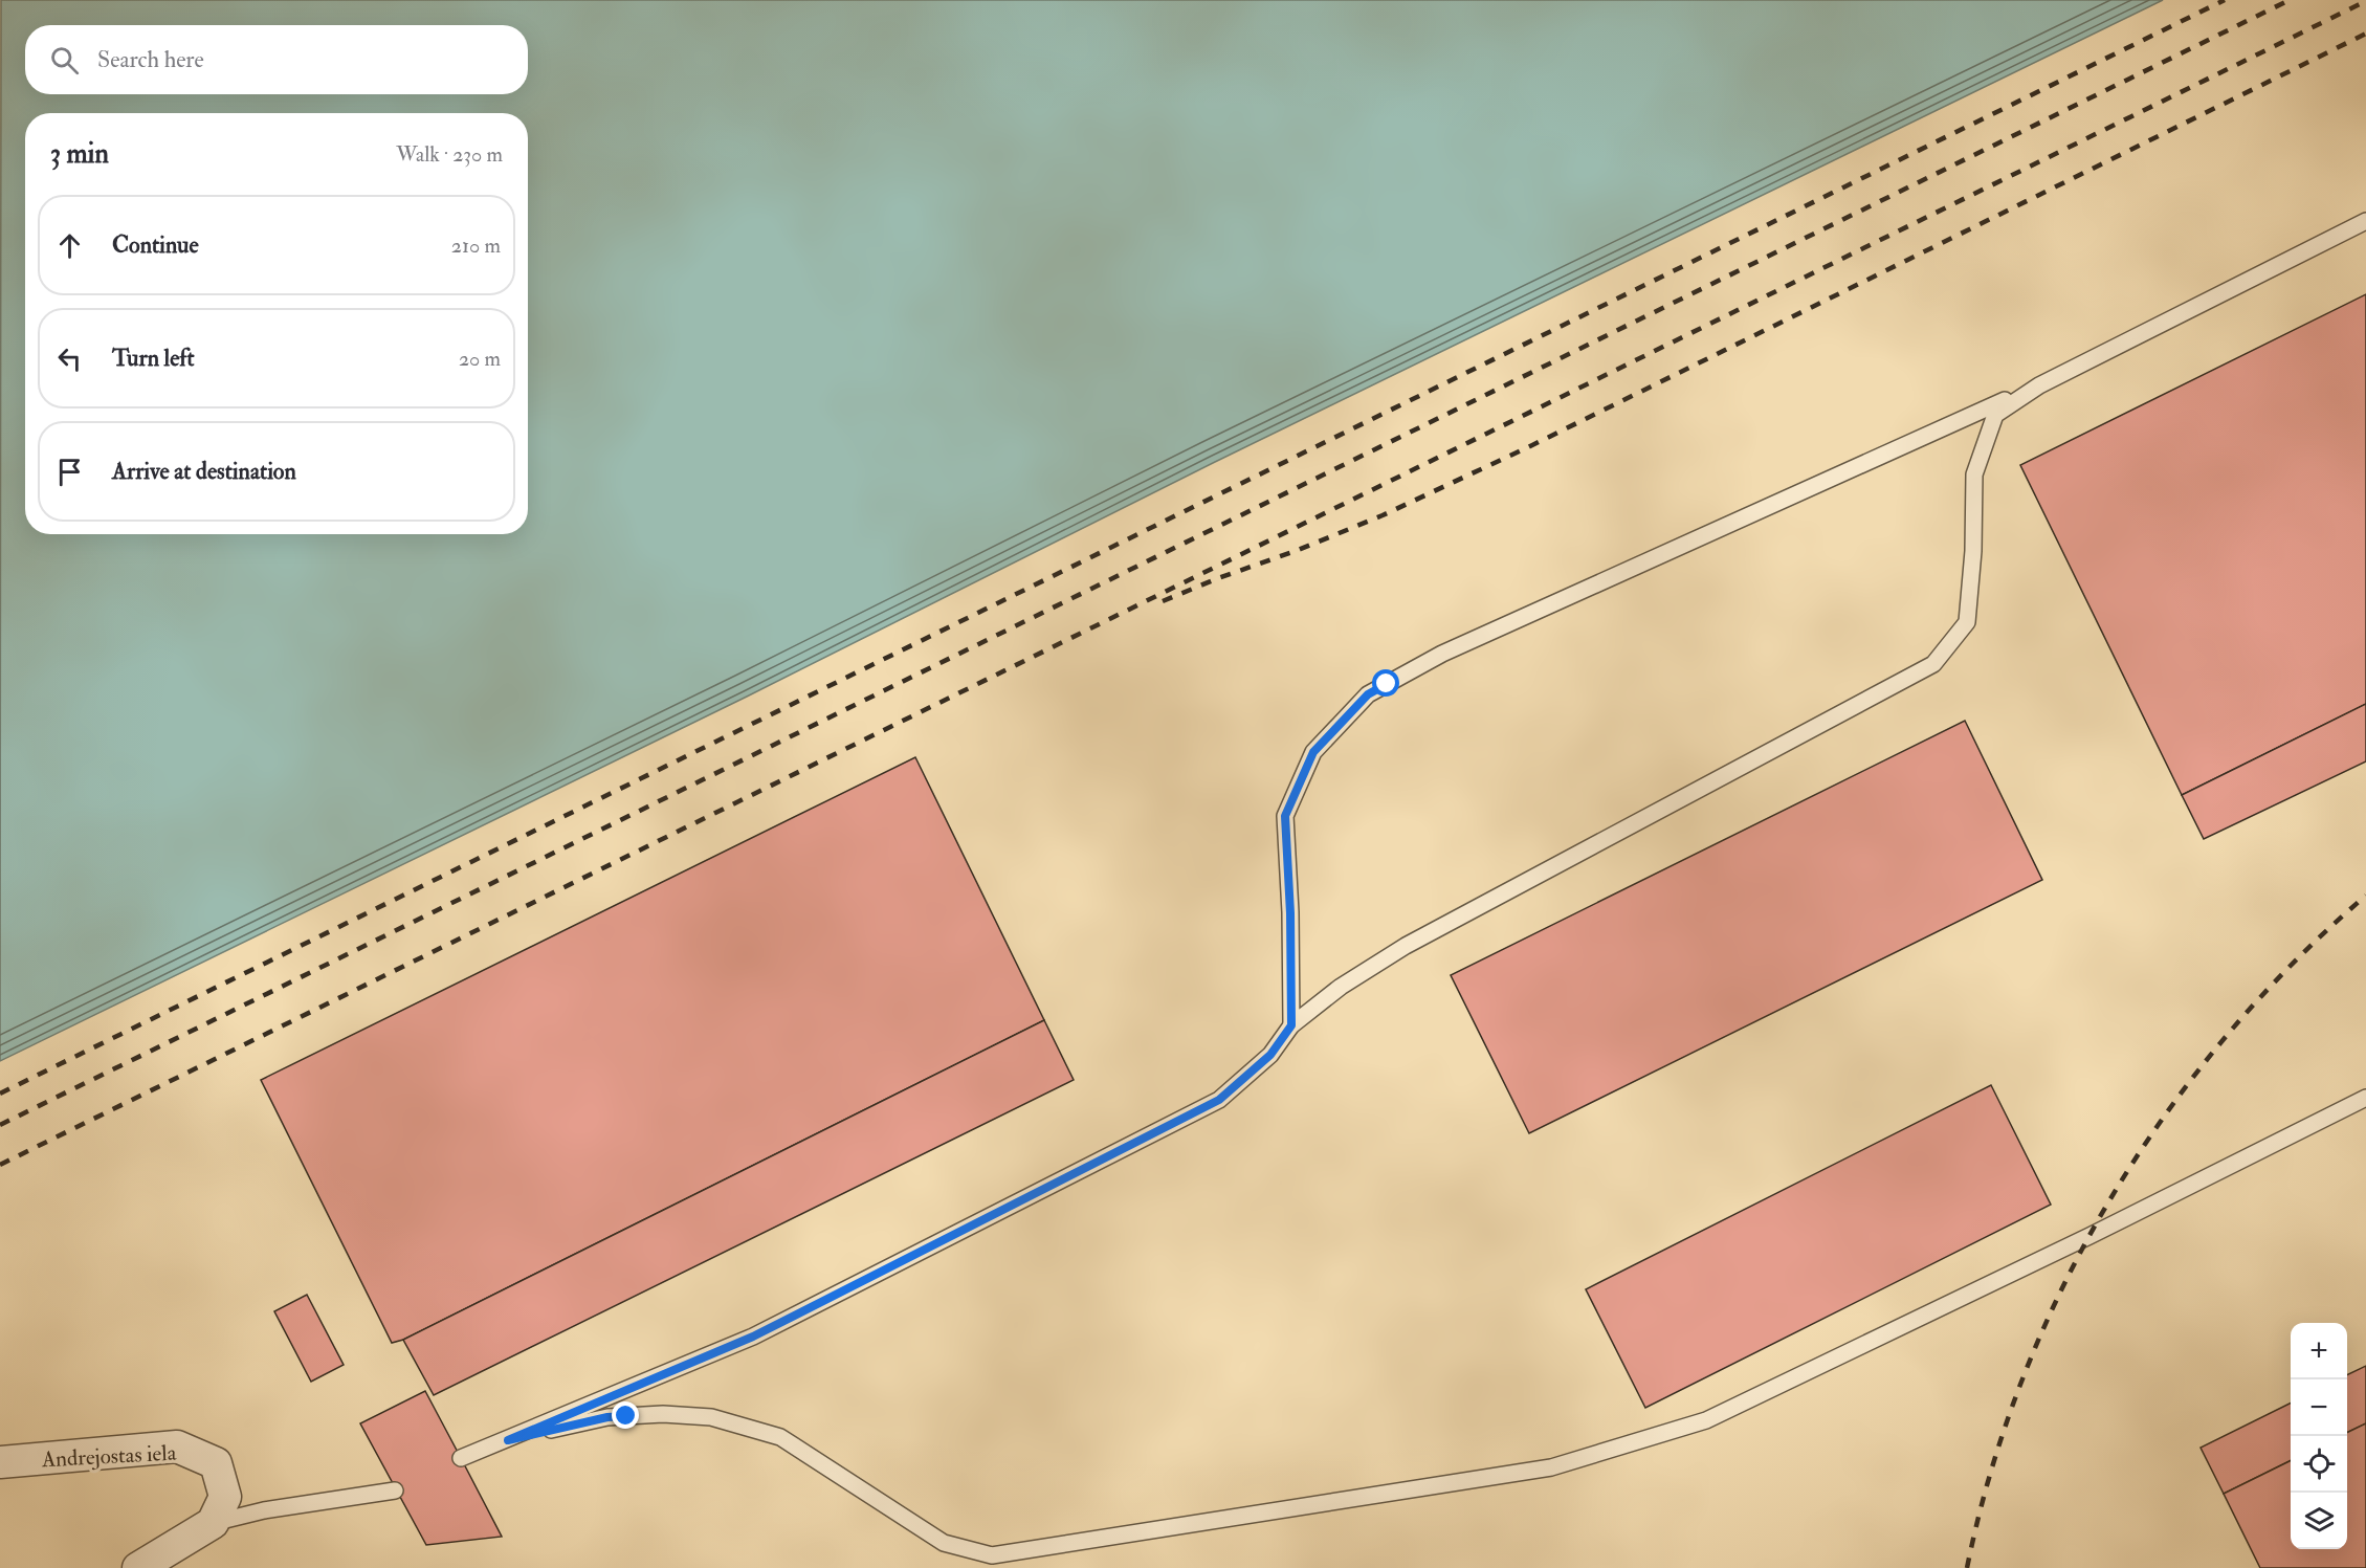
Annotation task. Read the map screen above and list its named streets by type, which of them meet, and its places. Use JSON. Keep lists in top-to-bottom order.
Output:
{
  "streets": {
    "street": ["Andrejostas iela"]
  },
  "page": {
    "search": "Search here",
    "heading": ["3 min", "Walk · 230 m"],
    "list": [
      ["Continue", "210 m"],
      ["Turn left", "20 m"],
      "Arrive at destination"
    ],
    "map_buttons": ["+", "−"]
  }
}
